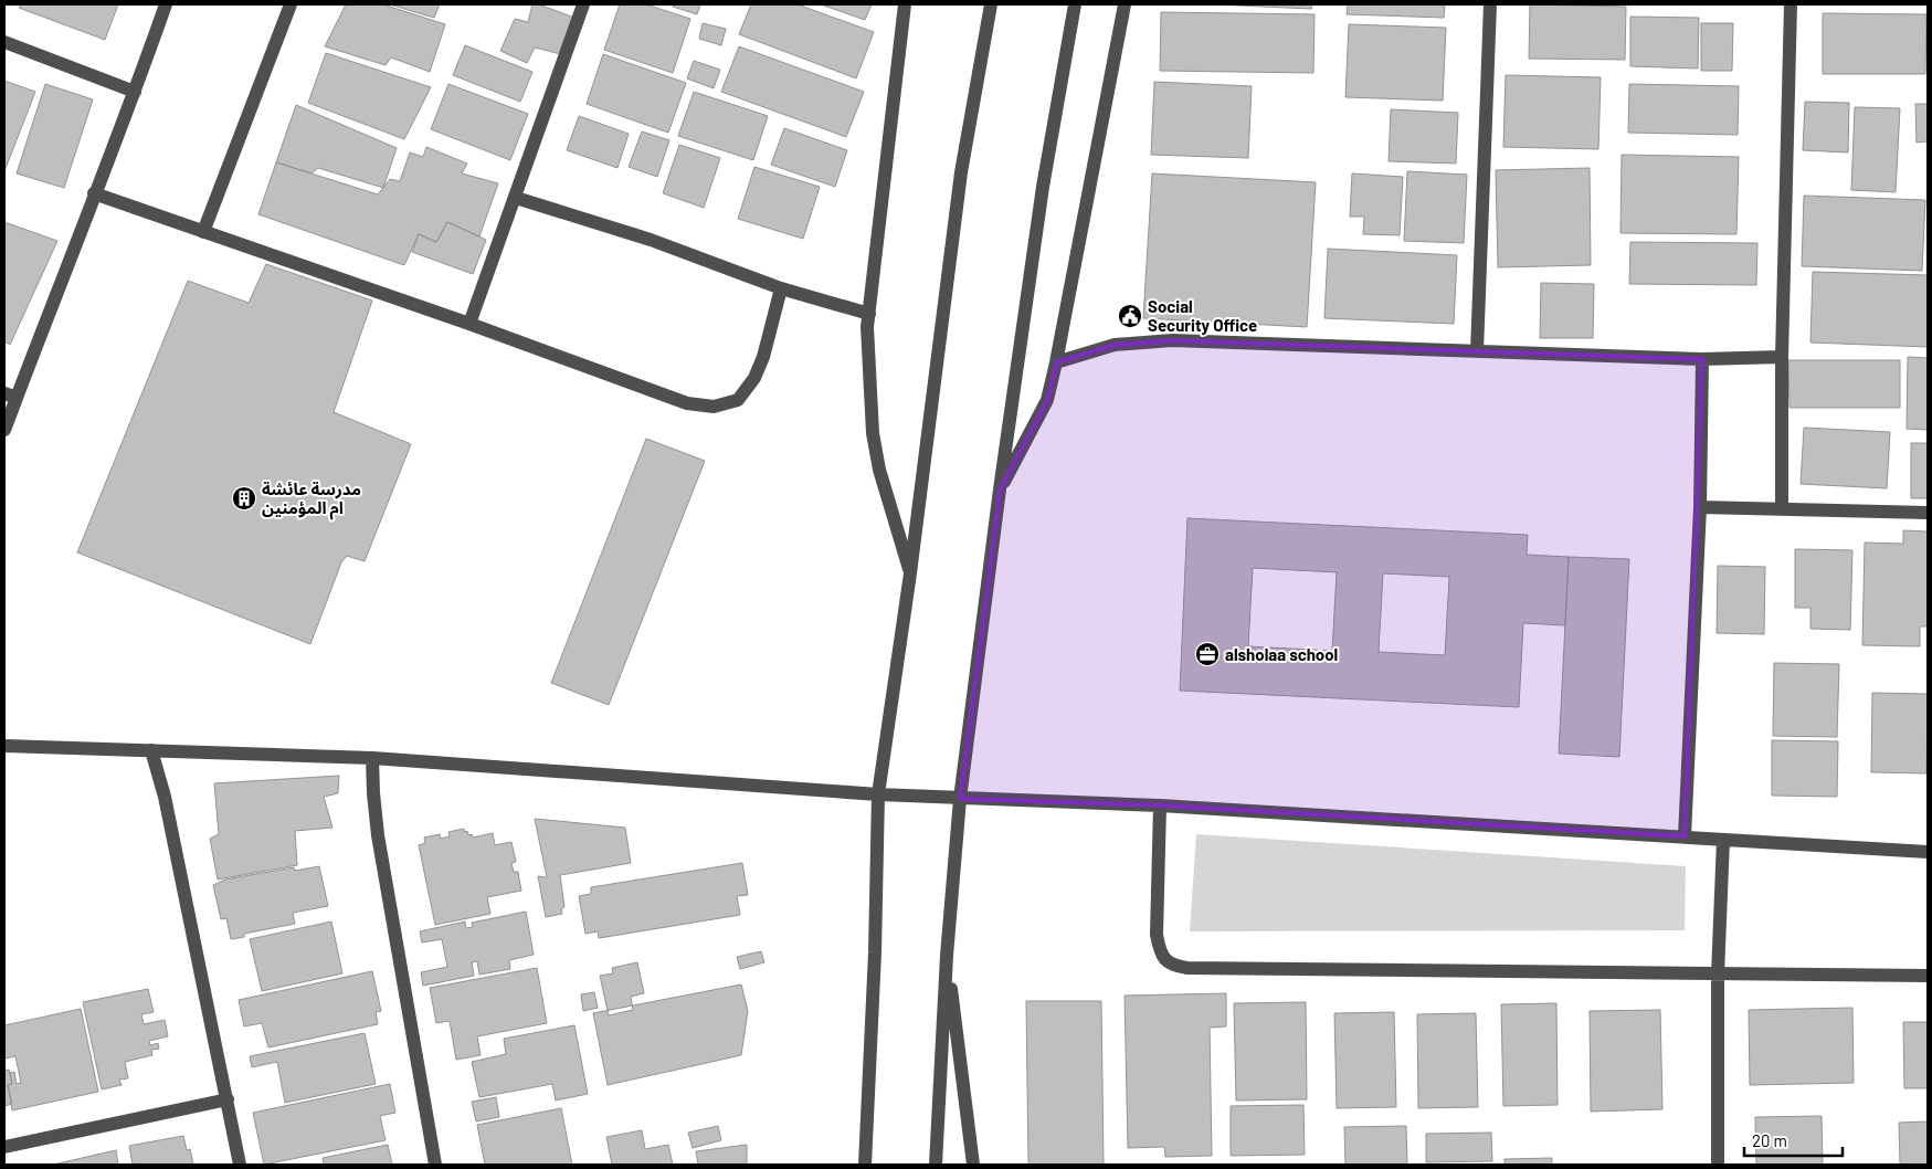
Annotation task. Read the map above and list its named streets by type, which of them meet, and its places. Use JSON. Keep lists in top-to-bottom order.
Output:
{
  "places": {
    "public building": ["Social Security Office"],
    "building": ["مدرسة عائشة ام المؤمنين"],
    "office": ["alsholaa school"]
  },
  "scale_bar": "20 m"
}
